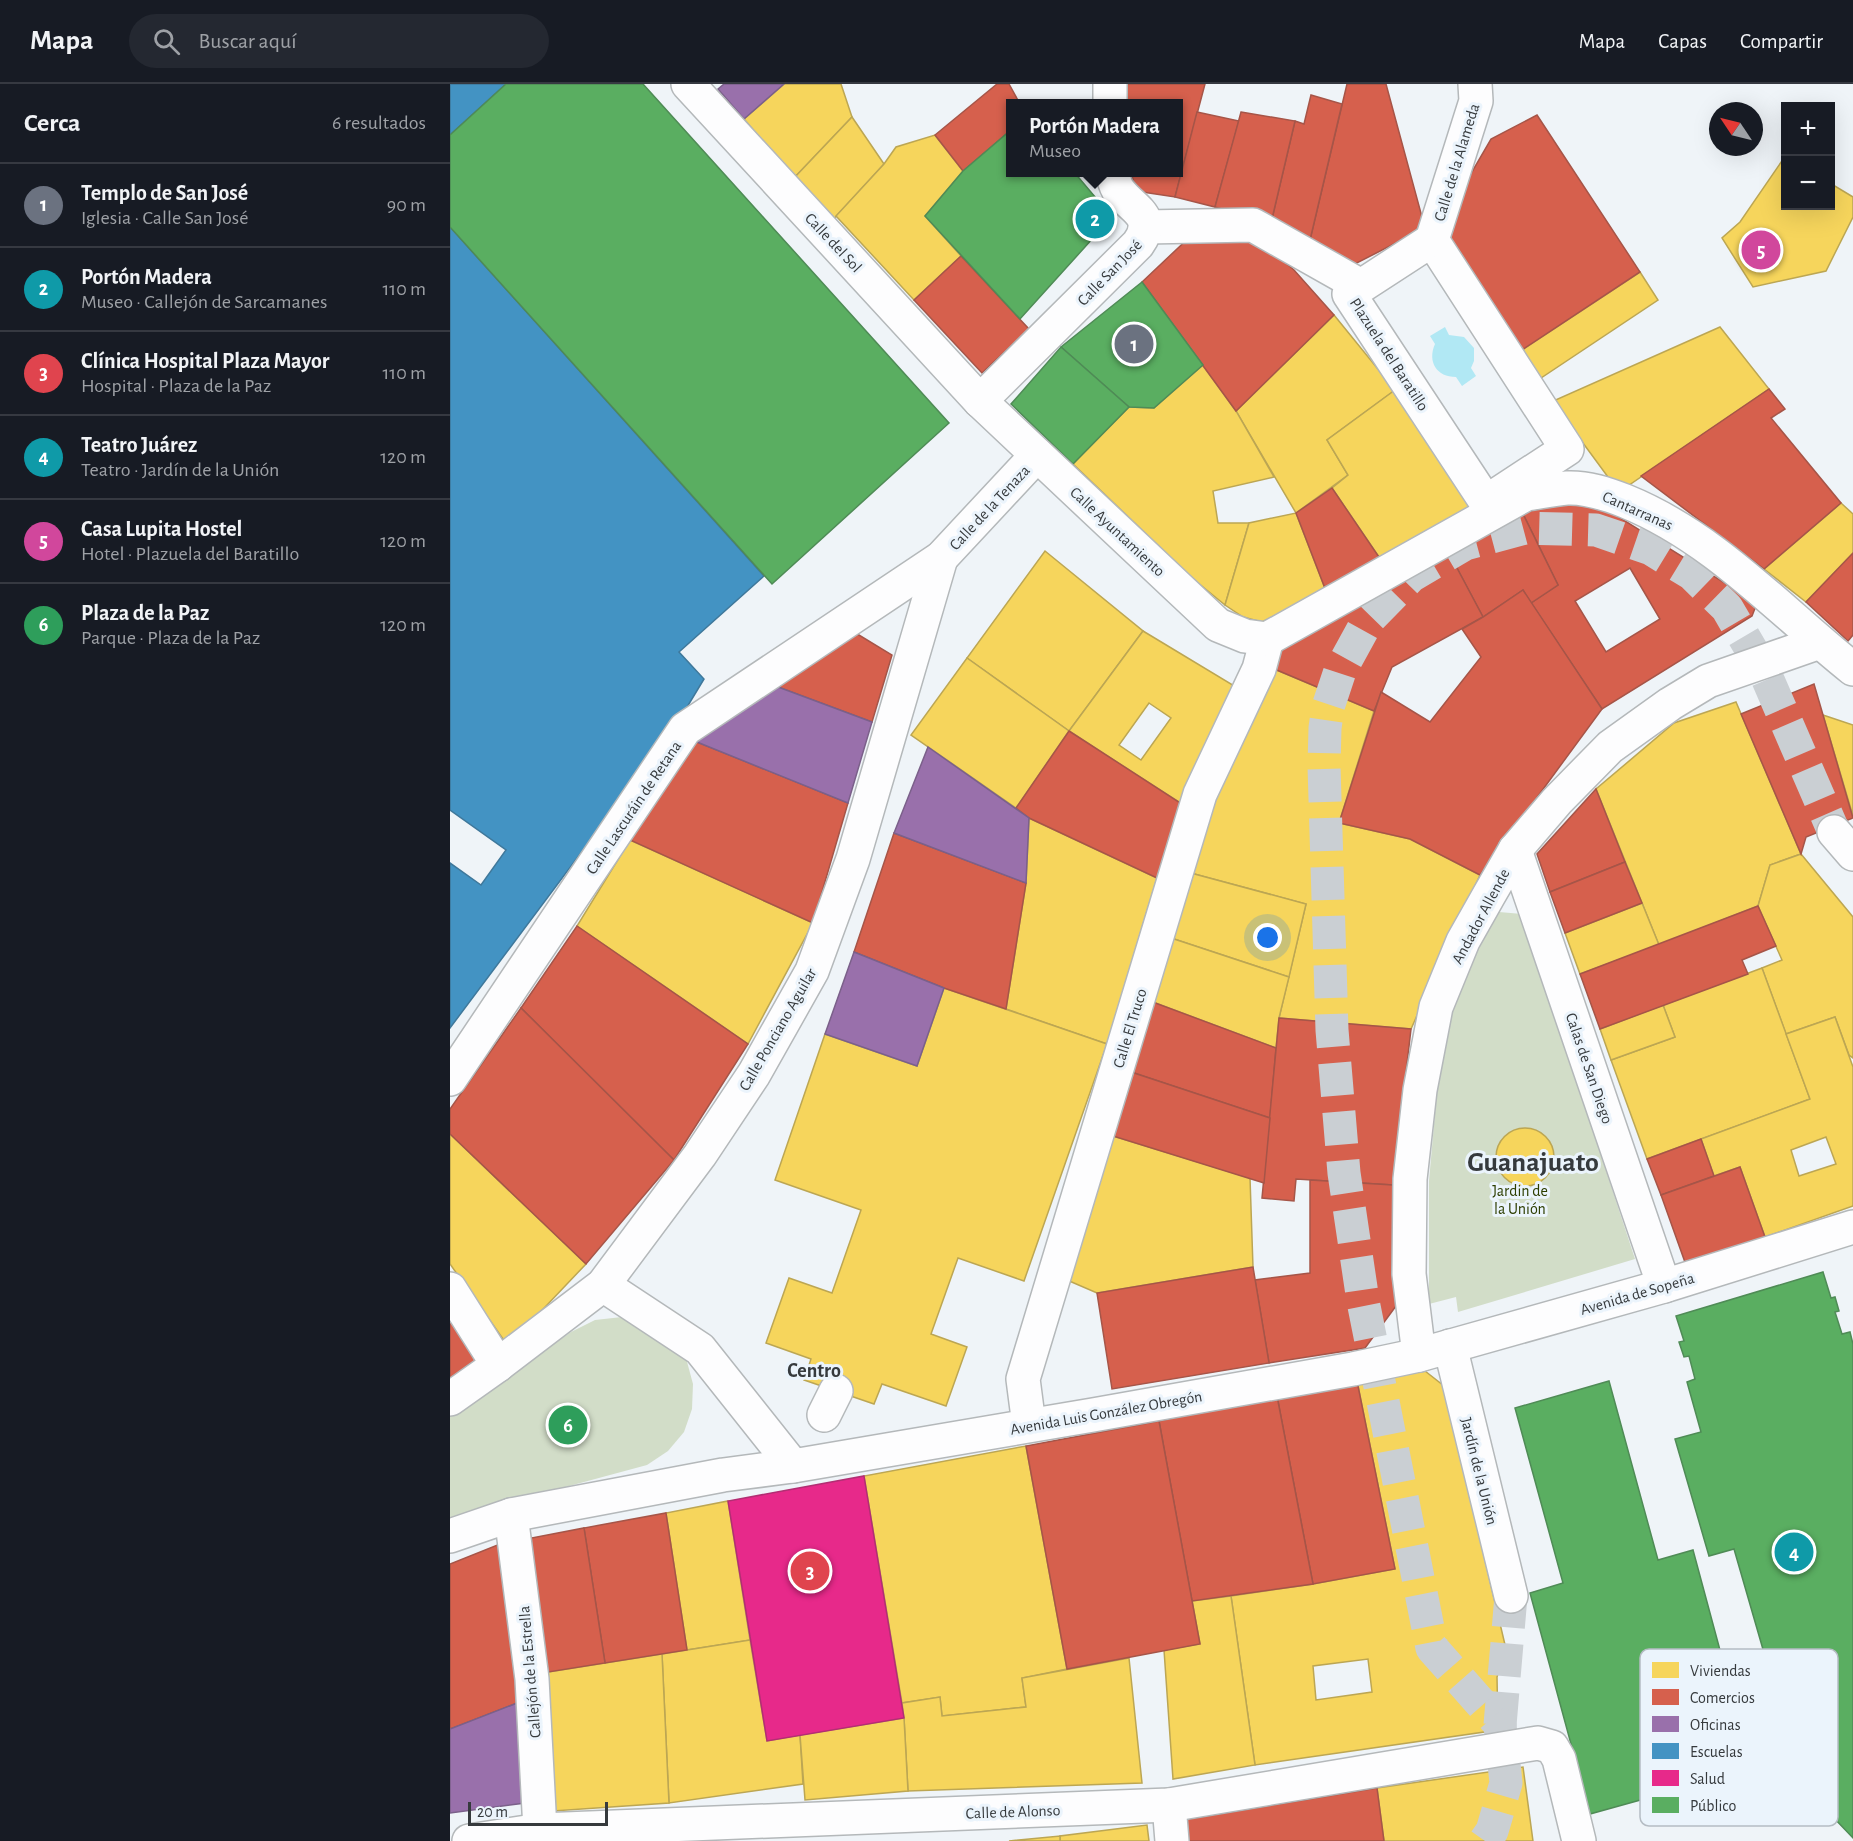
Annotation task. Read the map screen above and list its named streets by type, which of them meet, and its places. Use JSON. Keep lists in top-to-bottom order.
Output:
{
  "streets": {
    "street": [
      "Calle de la Alameda",
      "Calle del Sol",
      "Calle San José",
      "Plazuela del Baratillo",
      "Calle de la Tenaza",
      "Cantarranas",
      "Calle Ayuntamiento",
      "Calle Lascuráin de Retana",
      "Andador Allende",
      "Calle El Truco",
      "Calle Ponciano Aguilar",
      "Calas de San Diego",
      "Avenida de Sopeña",
      "Avenida Luis González Obregón",
      "Jardín de la Unión",
      "Callejón de la Estrella",
      "Calle de Alonso"
    ]
  },
  "crossings": [
    ["Calle de la Alameda", "Plazuela del Baratillo"],
    ["Calle del Sol", "Calle San José"],
    ["Calle del Sol", "Calle Ayuntamiento"],
    ["Calle San José", "Plazuela del Baratillo"],
    ["Calle San José", "Calle Ayuntamiento"],
    ["Calle de la Tenaza", "Calle Ayuntamiento"],
    ["Calle de la Tenaza", "Calle Lascuráin de Retana"],
    ["Calle de la Tenaza", "Calle Ponciano Aguilar"],
    ["Cantarranas", "Calle Ayuntamiento"],
    ["Cantarranas", "Andador Allende"],
    ["Cantarranas", "Calle El Truco"],
    ["Calle Ayuntamiento", "Calle El Truco"],
    ["Calle Lascuráin de Retana", "Calle Ponciano Aguilar"],
    ["Andador Allende", "Calas de San Diego"],
    ["Andador Allende", "Avenida de Sopeña"],
    ["Andador Allende", "Avenida Luis González Obregón"],
    ["Andador Allende", "Jardín de la Unión"],
    ["Calle El Truco", "Avenida Luis González Obregón"],
    ["Calas de San Diego", "Avenida de Sopeña"],
    ["Avenida de Sopeña", "Avenida Luis González Obregón"],
    ["Avenida de Sopeña", "Jardín de la Unión"],
    ["Avenida Luis González Obregón", "Jardín de la Unión"],
    ["Avenida Luis González Obregón", "Callejón de la Estrella"],
    ["Callejón de la Estrella", "Calle de Alonso"]
  ],
  "districts": ["Guanajuato", "Centro"],
  "parks": ["Jardin de la Unión"],
  "legend": [
    "Viviendas",
    "Comercios",
    "Oficinas",
    "Escuelas",
    "Salud",
    "Público"
  ],
  "scale_bar": "20 m",
  "north": "top left",
  "page": {
    "header": "Mapa",
    "search": "Buscar aquí",
    "nav": ["Mapa", "Capas", "Compartir"],
    "heading": ["Cerca", "6 resultados"],
    "popup": ["Portón Madera", "Museo"],
    "map_buttons": ["+", "−"],
    "list": [
      {
        "mark": "1",
        "name": "Templo de San José",
        "note": "Iglesia · Calle San José",
        "value": "90 m"
      },
      {
        "mark": "2",
        "name": "Portón Madera",
        "note": "Museo · Callejón de Sarcamanes",
        "value": "110 m"
      },
      {
        "mark": "3",
        "name": "Clínica Hospital Plaza Mayor",
        "note": "Hospital · Plaza de la Paz",
        "value": "110 m"
      },
      {
        "mark": "4",
        "name": "Teatro Juárez",
        "note": "Teatro · Jardín de la Unión",
        "value": "120 m"
      },
      {
        "mark": "5",
        "name": "Casa Lupita Hostel",
        "note": "Hotel · Plazuela del Baratillo",
        "value": "120 m"
      },
      {
        "mark": "6",
        "name": "Plaza de la Paz",
        "note": "Parque · Plaza de la Paz",
        "value": "120 m"
      }
    ],
    "pins": [
      "2",
      "5",
      "1",
      "6",
      "4",
      "3"
    ],
    "scale": "20 m"
  }
}
